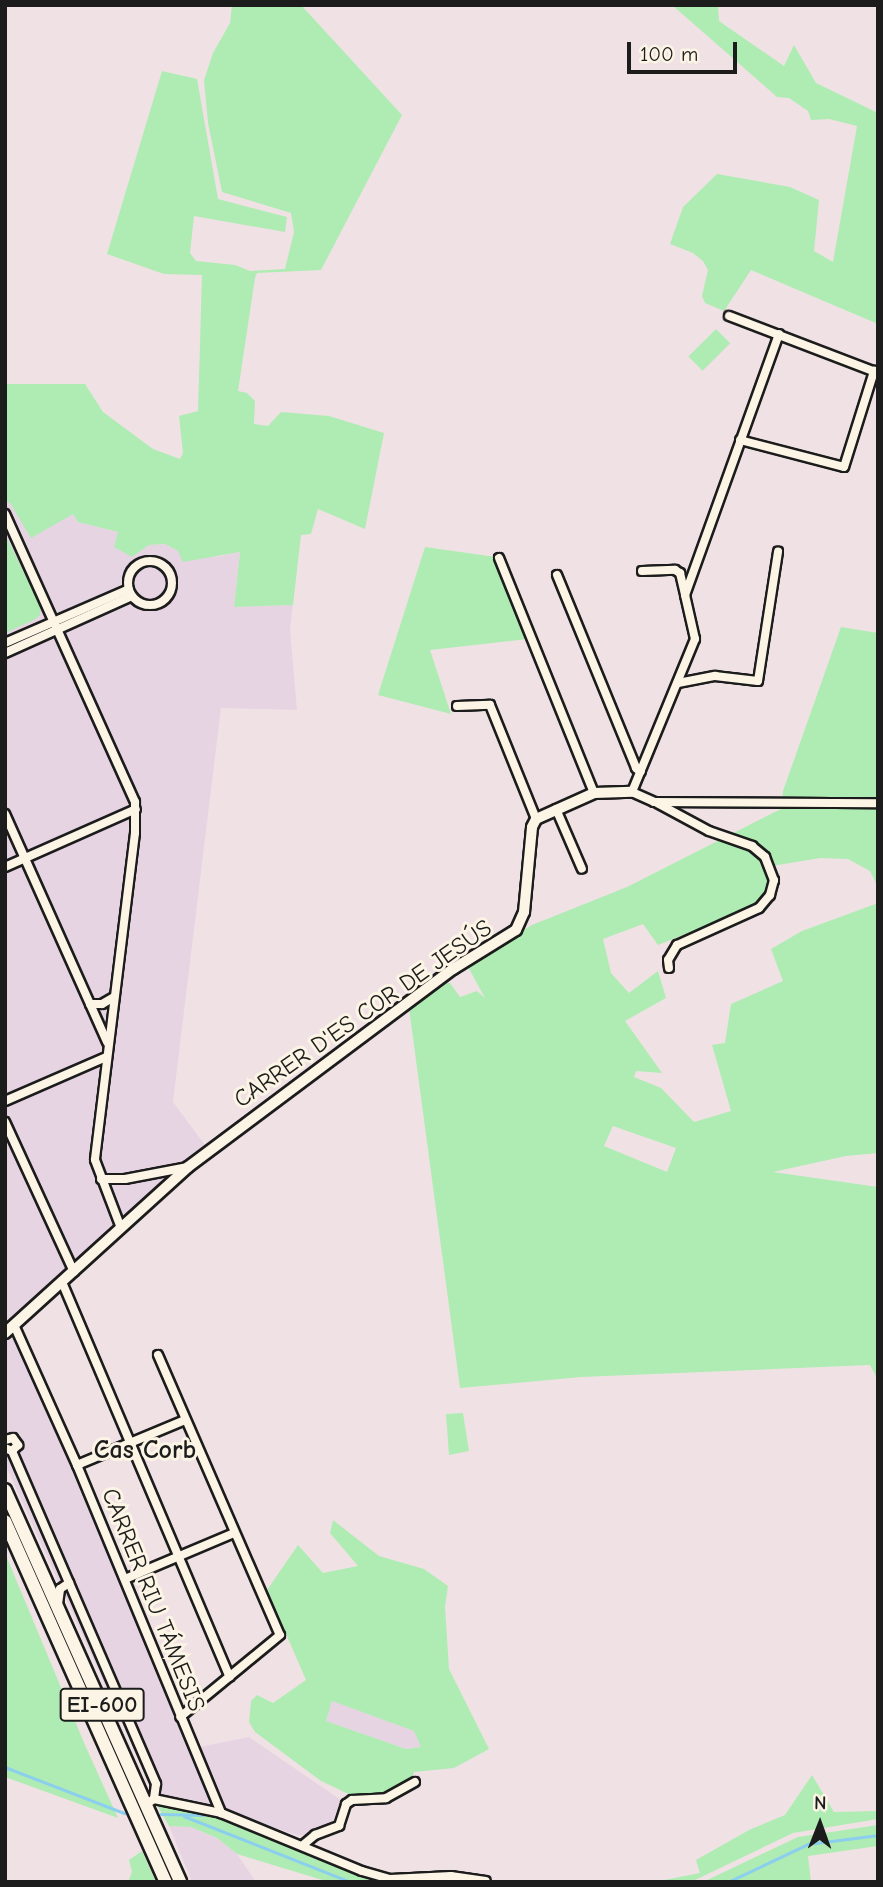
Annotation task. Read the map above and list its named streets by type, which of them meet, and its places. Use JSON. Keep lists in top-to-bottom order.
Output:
{
  "streets": {
    "main road": ["EI-600"],
    "street": ["CARRER D'ES COR DE JESÚS", "CARRER RIU TÁMESIS"]
  },
  "crossings": [
    ["CARRER D'ES COR DE JESÚS", "CARRER RIU TÁMESIS"]
  ],
  "districts": ["Cas Corb"],
  "scale_bar": "100 m",
  "north": "top"
}
